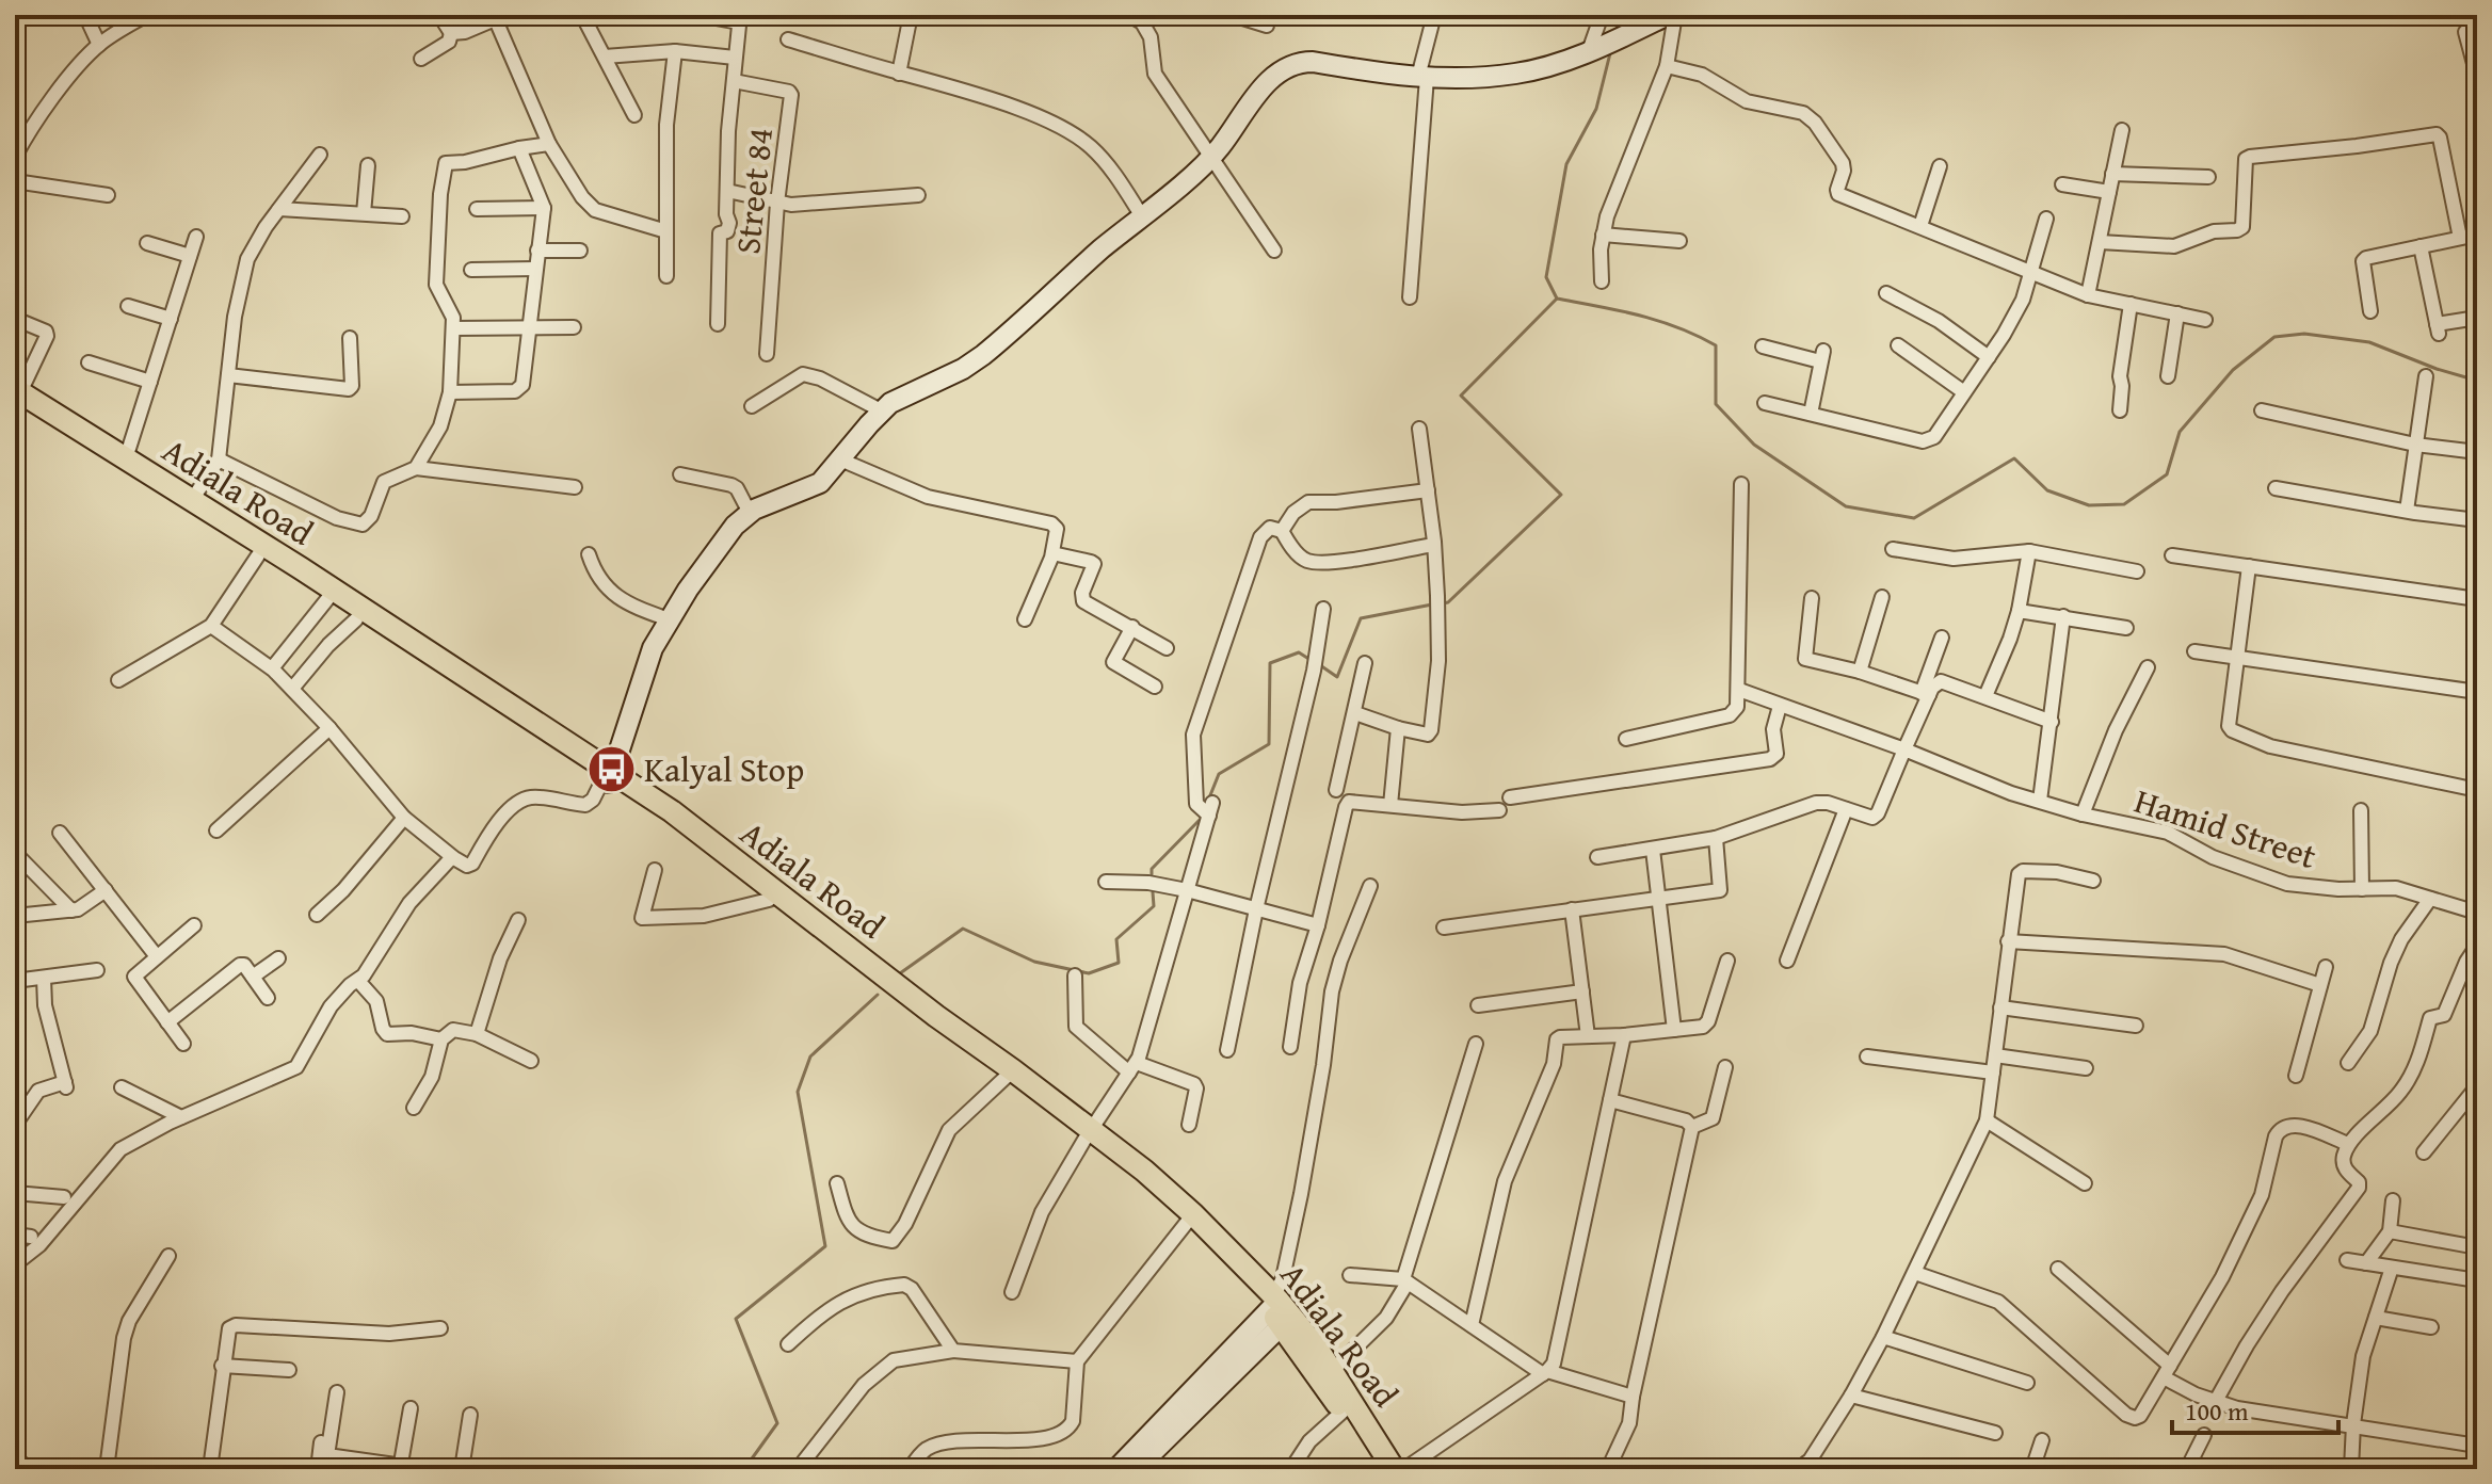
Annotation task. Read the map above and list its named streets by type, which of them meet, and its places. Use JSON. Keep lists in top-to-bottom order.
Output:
{
  "streets": {
    "main road": ["Adiala Road"],
    "street": ["Street 84", "Hamid Street"]
  },
  "places": {
    "bus stop": ["Kalyal Stop"]
  },
  "scale_bar": "100 m"
}
